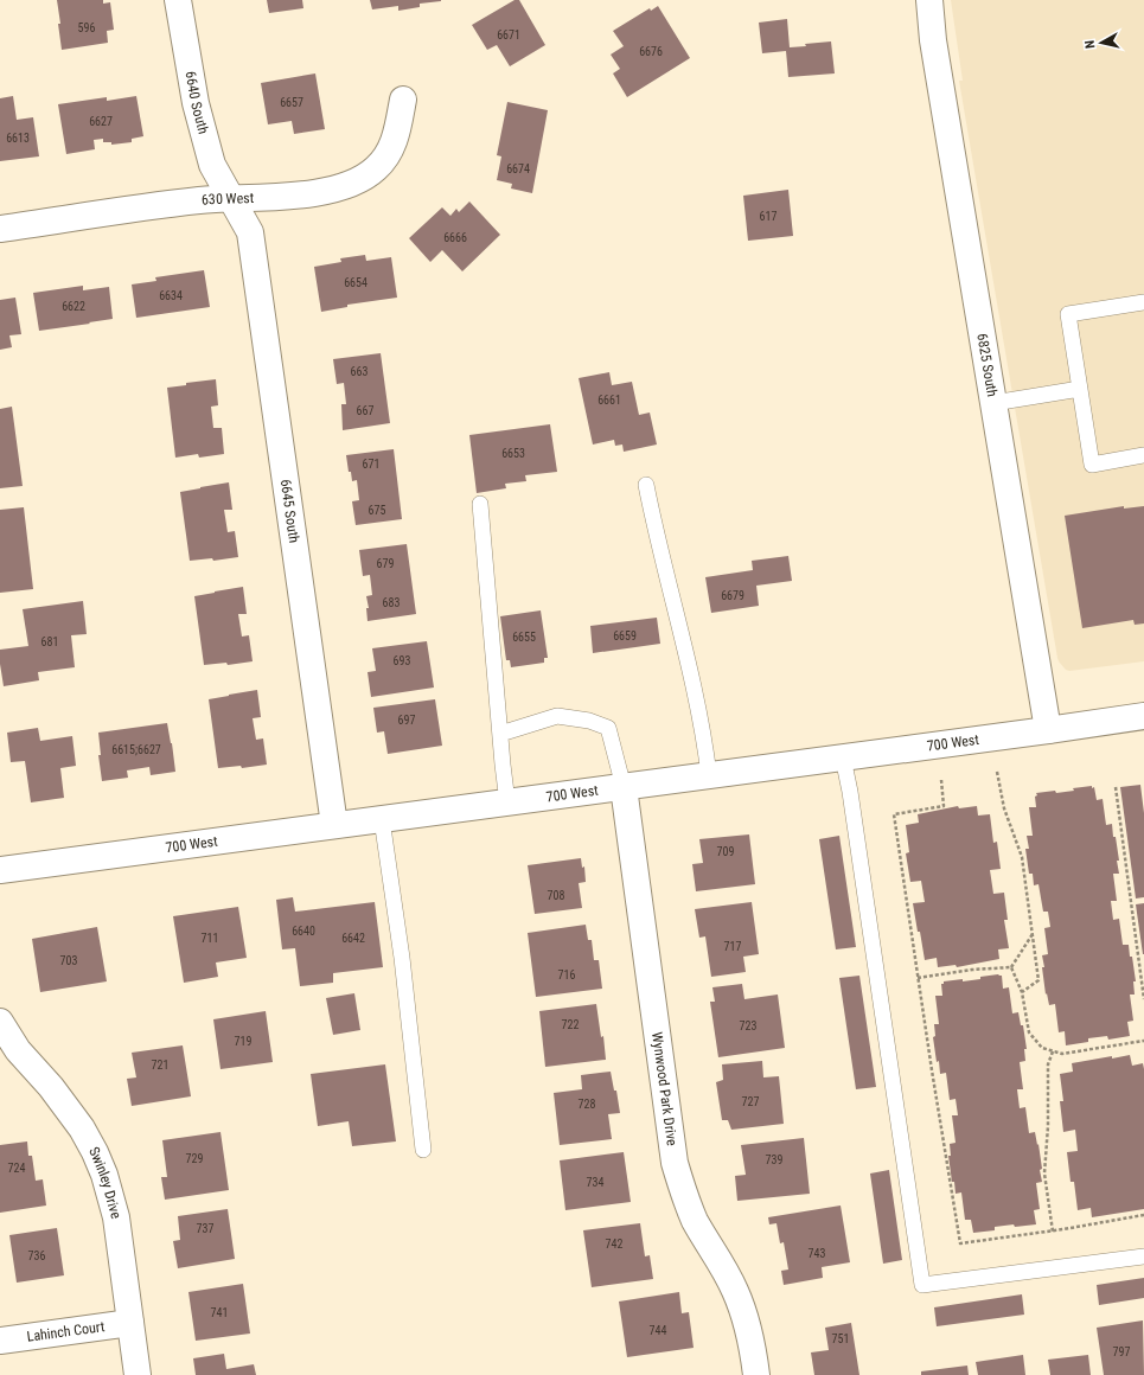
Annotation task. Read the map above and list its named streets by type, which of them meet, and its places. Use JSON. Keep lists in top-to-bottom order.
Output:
{
  "streets": {
    "street": [
      "6640 South",
      "630 West",
      "6825 South",
      "6645 South",
      "700 West",
      "Wynwood Park Drive",
      "Swinley Drive",
      "Lahinch Court"
    ]
  },
  "crossings": [
    ["6640 South", "630 West"],
    ["6640 South", "6645 South"],
    ["630 West", "6645 South"],
    ["6825 South", "700 West"],
    ["6645 South", "700 West"],
    ["700 West", "Wynwood Park Drive"],
    ["Swinley Drive", "Lahinch Court"]
  ],
  "house_numbers": [
    "596",
    "6671",
    "6676",
    "6657",
    "6627",
    "6613",
    "6674",
    "617",
    "6666",
    "6654",
    "6634",
    "6622",
    "663",
    "6661",
    "667",
    "6653",
    "671",
    "675",
    "679",
    "6679",
    "683",
    "6659",
    "6655",
    "681",
    "693",
    "697",
    "6615;6627",
    "709",
    "708",
    "6640",
    "711",
    "6642",
    "717",
    "703",
    "716",
    "722",
    "723",
    "719",
    "721",
    "727",
    "728",
    "729",
    "739",
    "724",
    "734",
    "737",
    "742",
    "743",
    "736",
    "741",
    "744",
    "751",
    "797"
  ],
  "north": "left"
}
